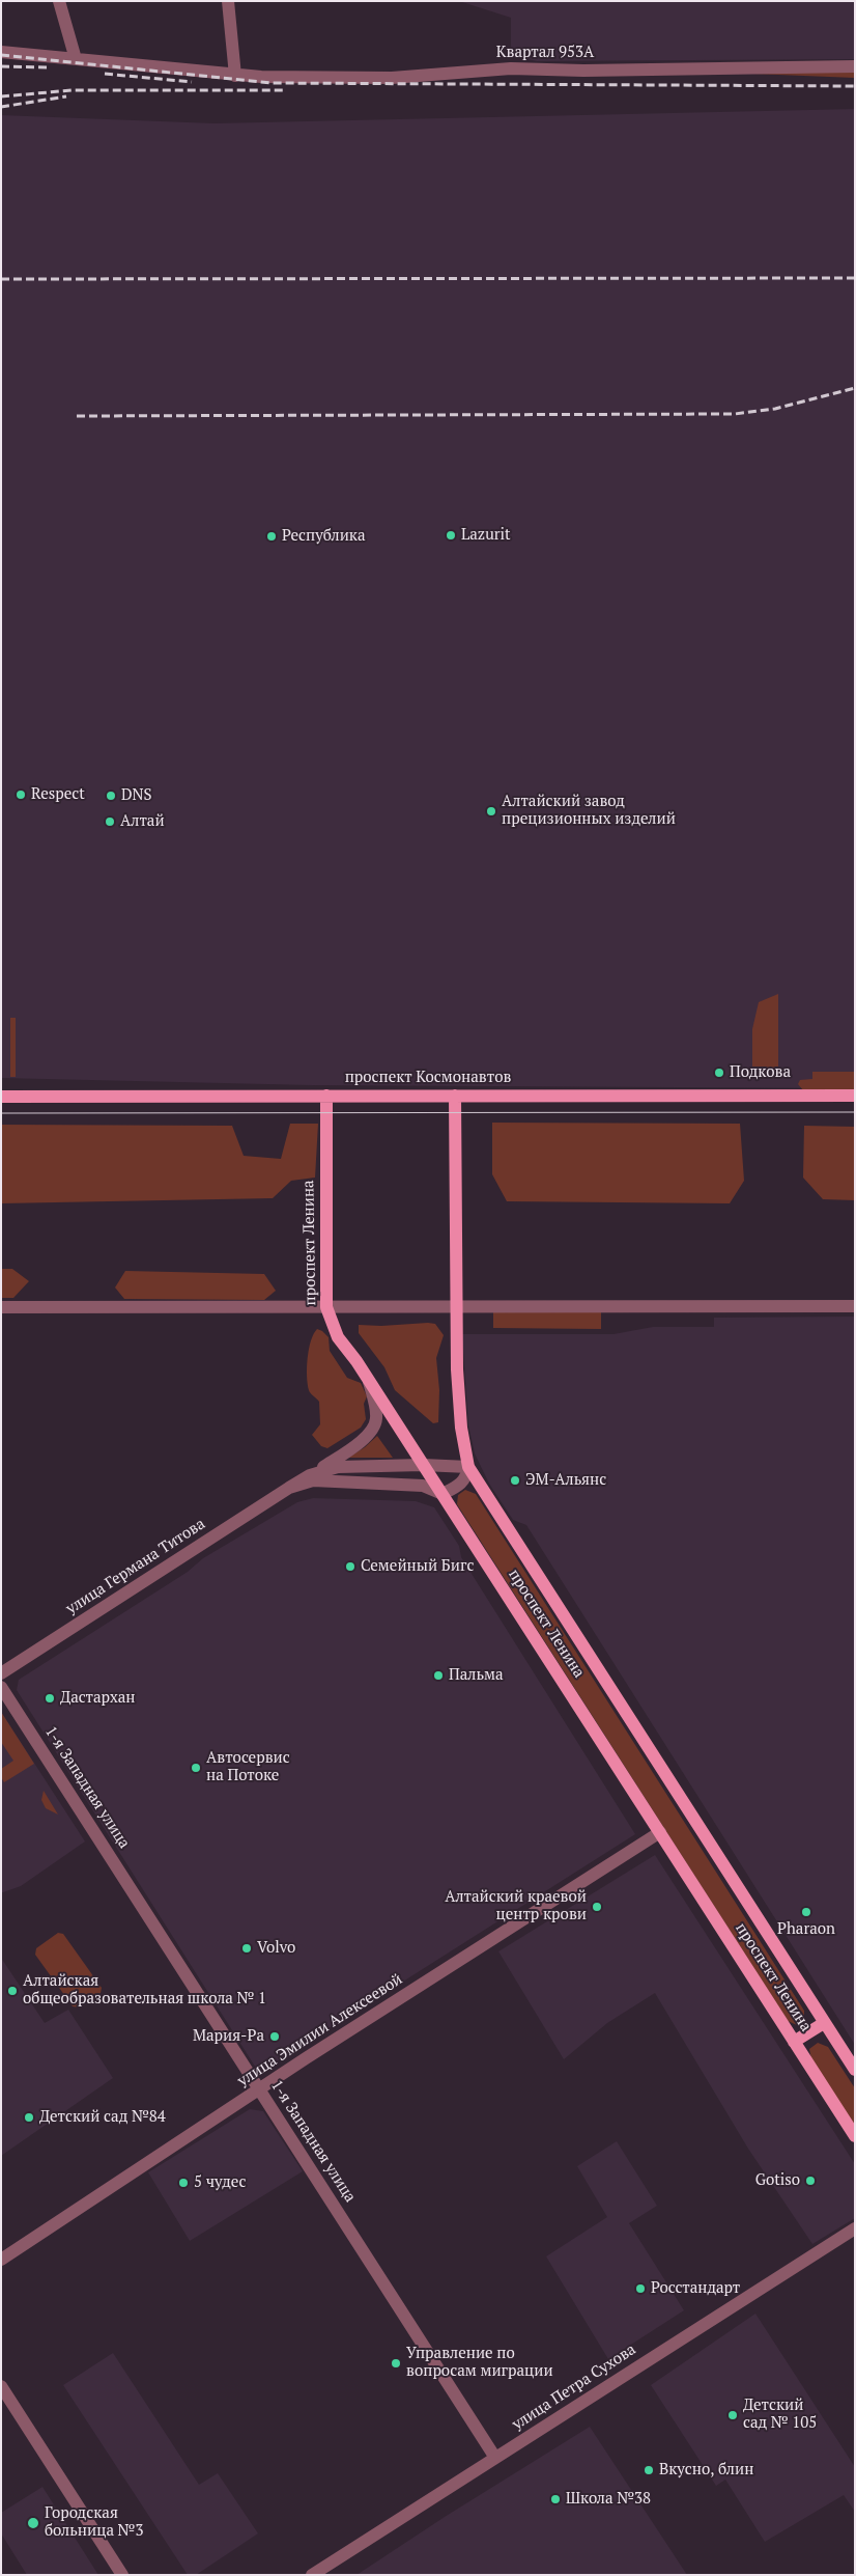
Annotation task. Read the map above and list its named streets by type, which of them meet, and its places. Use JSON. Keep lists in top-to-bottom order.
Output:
{
  "streets": {
    "main road": ["проспект Космонавтов", "проспект Ленина"],
    "street": [
      "Квартал 953А",
      "улица Германа Титова",
      "1-я Западная улица",
      "улица Эмилии Алексеевой",
      "улица Петра Сухова"
    ]
  },
  "crossings": [
    ["проспект Космонавтов", "проспект Ленина"],
    ["проспект Ленина", "улица Эмилии Алексеевой"],
    ["1-я Западная улица", "улица Эмилии Алексеевой"],
    ["1-я Западная улица", "улица Петра Сухова"]
  ],
  "places": [
    "Lazurit",
    "Республика",
    "Respect",
    "DNS",
    "Алтайский завод прецизионных изделий",
    "Алтай",
    "Подкова",
    "ЭМ-Альянс",
    "Семейный Бигс",
    "Пальма",
    "Дастархан",
    "Автосервис на Потоке",
    "Алтайский краевой центр крови",
    "Pharaon",
    "Volvo",
    "Алтайская общеобразовательная школа № 1",
    "Мария-Ра",
    "Детский сад №84",
    "Gotiso",
    "5 чудес",
    "Росстандарт",
    "Управление по вопросам миграции",
    "Детский сад № 105",
    "Вкусно, блин",
    "Школа №38",
    "Городская больница №3"
  ]
}
